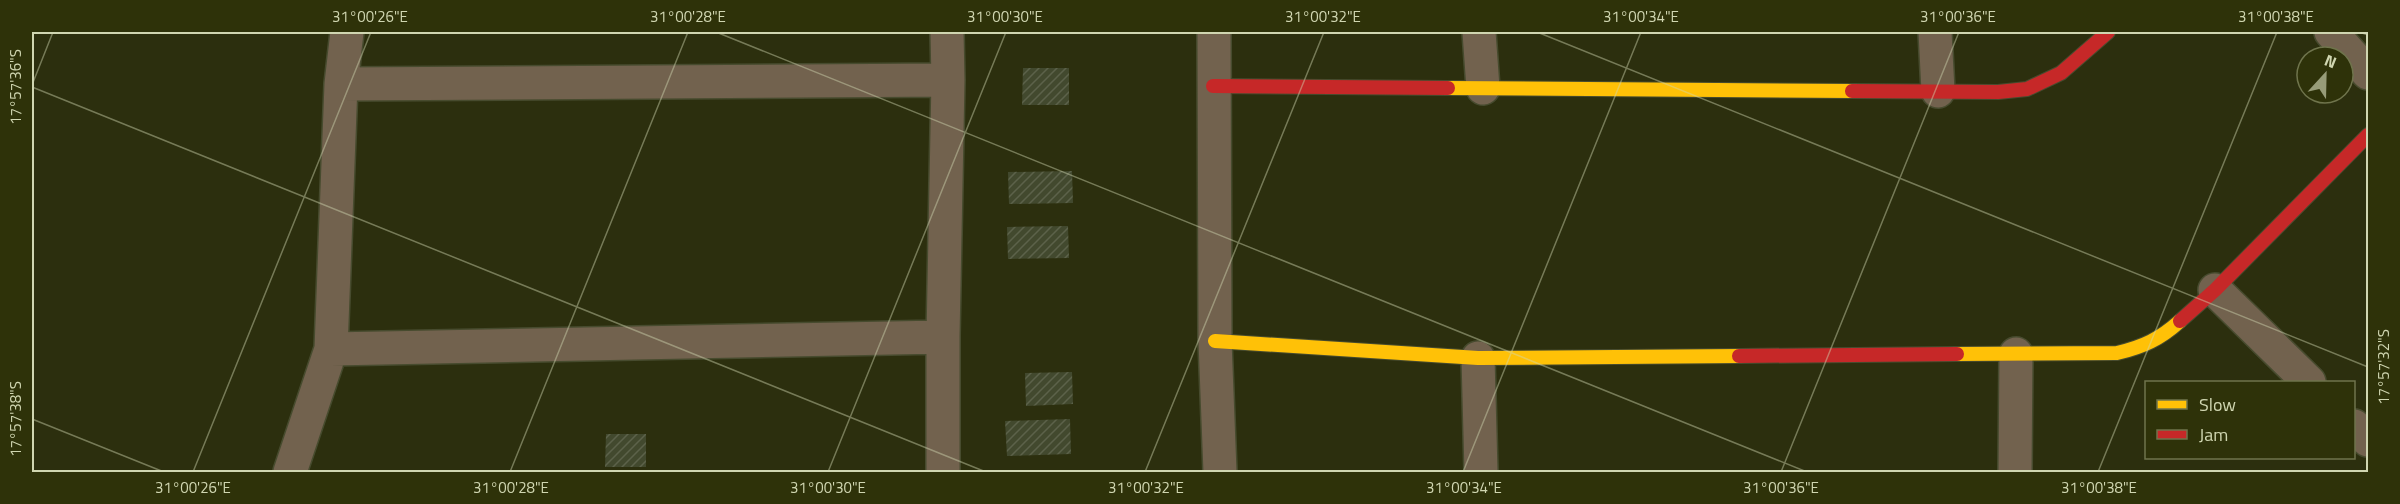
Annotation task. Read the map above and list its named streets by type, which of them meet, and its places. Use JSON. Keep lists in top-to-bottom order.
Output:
{
  "legend": ["Slow", "Jam"],
  "north": "top",
  "coordinates": [
    "31°00'26\"E",
    "31°00'28\"E",
    "31°00'30\"E",
    "31°00'32\"E",
    "31°00'34\"E",
    "31°00'36\"E",
    "31°00'38\"E",
    "17°57'36\"S",
    "17°57'32\"S",
    "17°57'38\"S"
  ]
}
